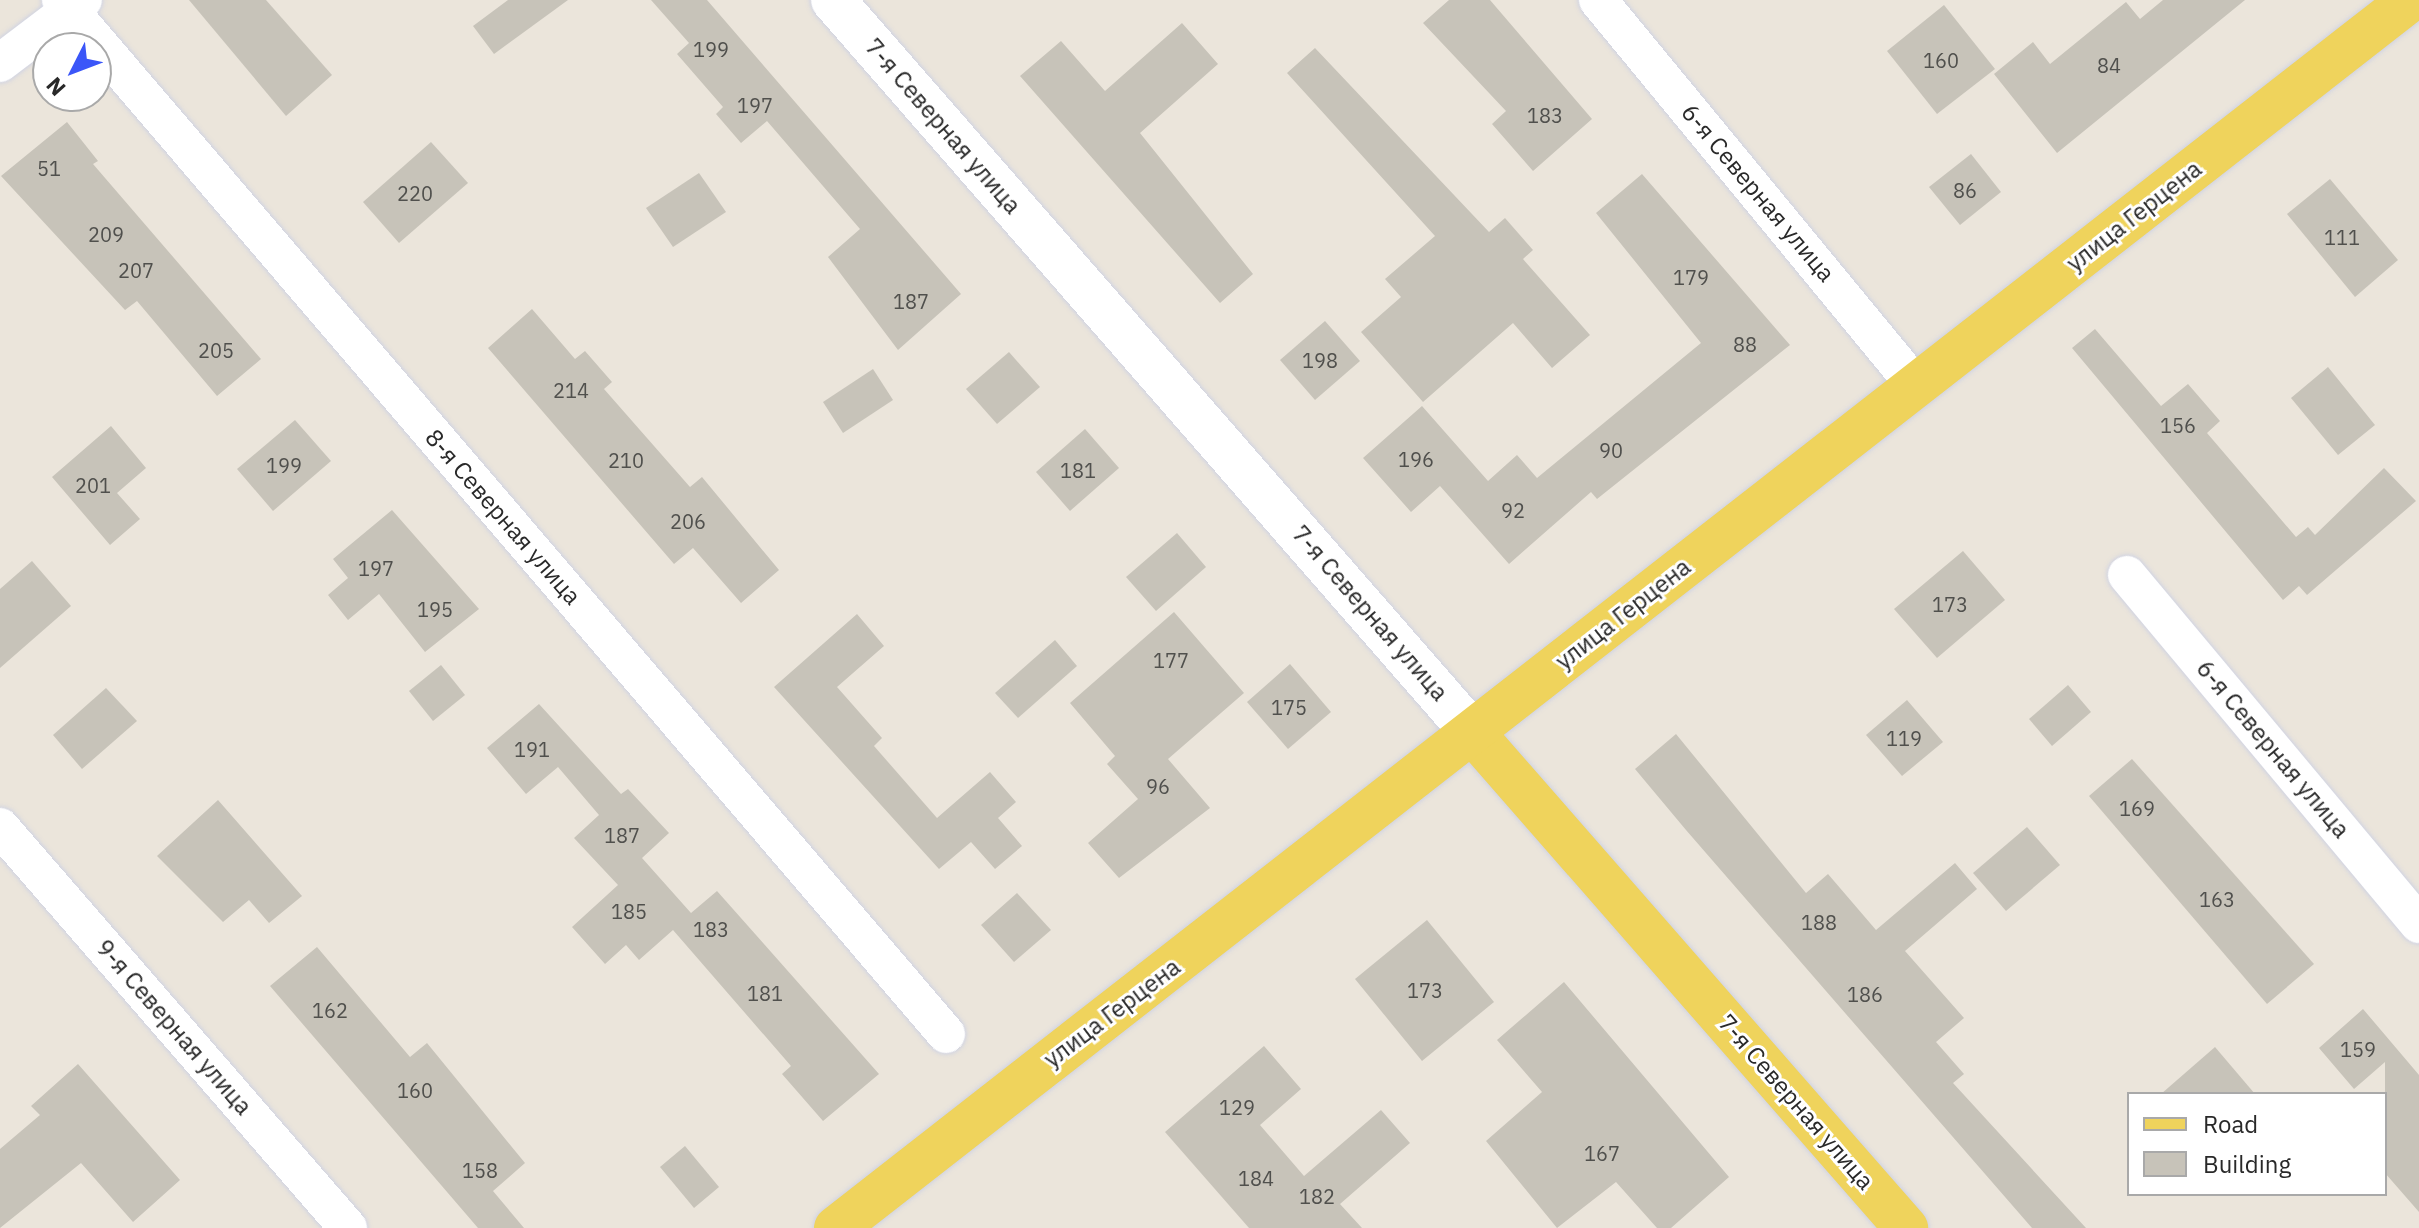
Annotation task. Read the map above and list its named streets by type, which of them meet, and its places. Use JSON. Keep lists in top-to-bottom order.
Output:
{
  "streets": {
    "main road": ["7-я Северная улица", "улица Герцена"],
    "street": ["6-я Северная улица", "8-я Северная улица", "9-я Северная улица"]
  },
  "crossings": [
    ["7-я Северная улица", "улица Герцена"],
    ["6-я Северная улица", "улица Герцена"]
  ],
  "house_numbers": [
    "199",
    "160",
    "84",
    "197",
    "183",
    "51",
    "86",
    "220",
    "209",
    "111",
    "207",
    "179",
    "187",
    "88",
    "205",
    "198",
    "214",
    "156",
    "90",
    "196",
    "210",
    "199",
    "181",
    "201",
    "92",
    "206",
    "197",
    "173",
    "195",
    "177",
    "175",
    "119",
    "191",
    "96",
    "169",
    "187",
    "163",
    "185",
    "188",
    "183",
    "173",
    "181",
    "186",
    "162",
    "159",
    "160",
    "129",
    "167",
    "158",
    "184",
    "182"
  ],
  "legend": ["Road", "Building"],
  "north": "bottom left"
}
